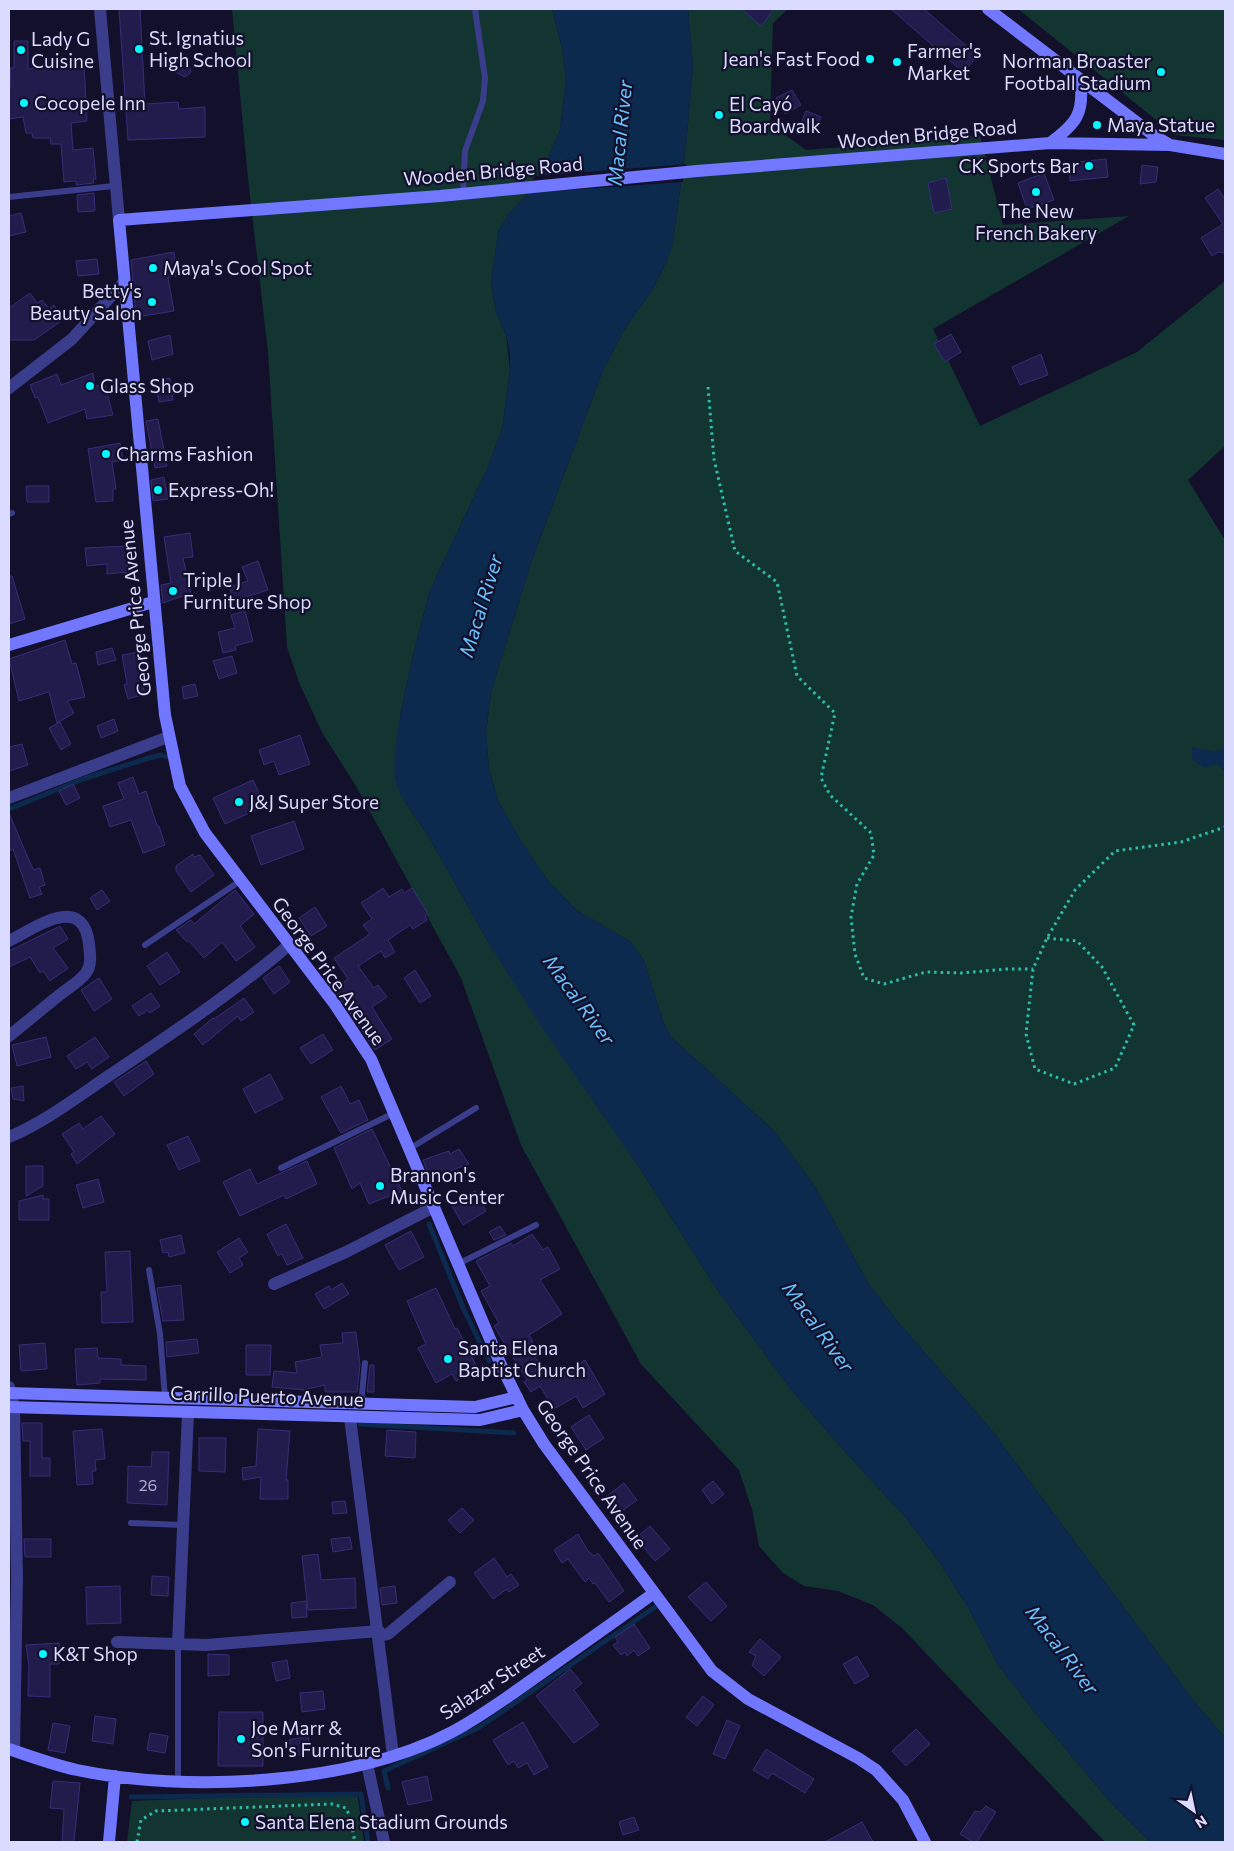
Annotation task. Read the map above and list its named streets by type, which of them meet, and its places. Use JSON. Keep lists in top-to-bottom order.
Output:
{
  "streets": {
    "main road": [
      "Wooden Bridge Road",
      "George Price Avenue",
      "Carrillo Puerto Avenue",
      "Salazar Street"
    ]
  },
  "crossings": [
    ["Wooden Bridge Road", "George Price Avenue"],
    ["George Price Avenue", "Carrillo Puerto Avenue"],
    ["George Price Avenue", "Salazar Street"]
  ],
  "water": ["Macal River"],
  "places": [
    "St. Ignatius High School",
    "Lady G Cuisine",
    "Jean's Fast Food",
    "Farmer's Market",
    "Norman Broaster Football Stadium",
    "Cocopele Inn",
    "El Cayó Boardwalk",
    "Maya Statue",
    "CK Sports Bar",
    "The New French Bakery",
    "Maya's Cool Spot",
    "Betty's Beauty Salon",
    "Glass Shop",
    "Charms Fashion",
    "Express-Oh!",
    "Triple J Furniture Shop",
    "J&J Super Store",
    "Brannon's Music Center",
    "Santa Elena Baptist Church",
    "K&T Shop",
    "Joe Marr & Son's Furniture",
    "Santa Elena Stadium Grounds"
  ],
  "house_numbers": ["26"],
  "north": "bottom right"
}
